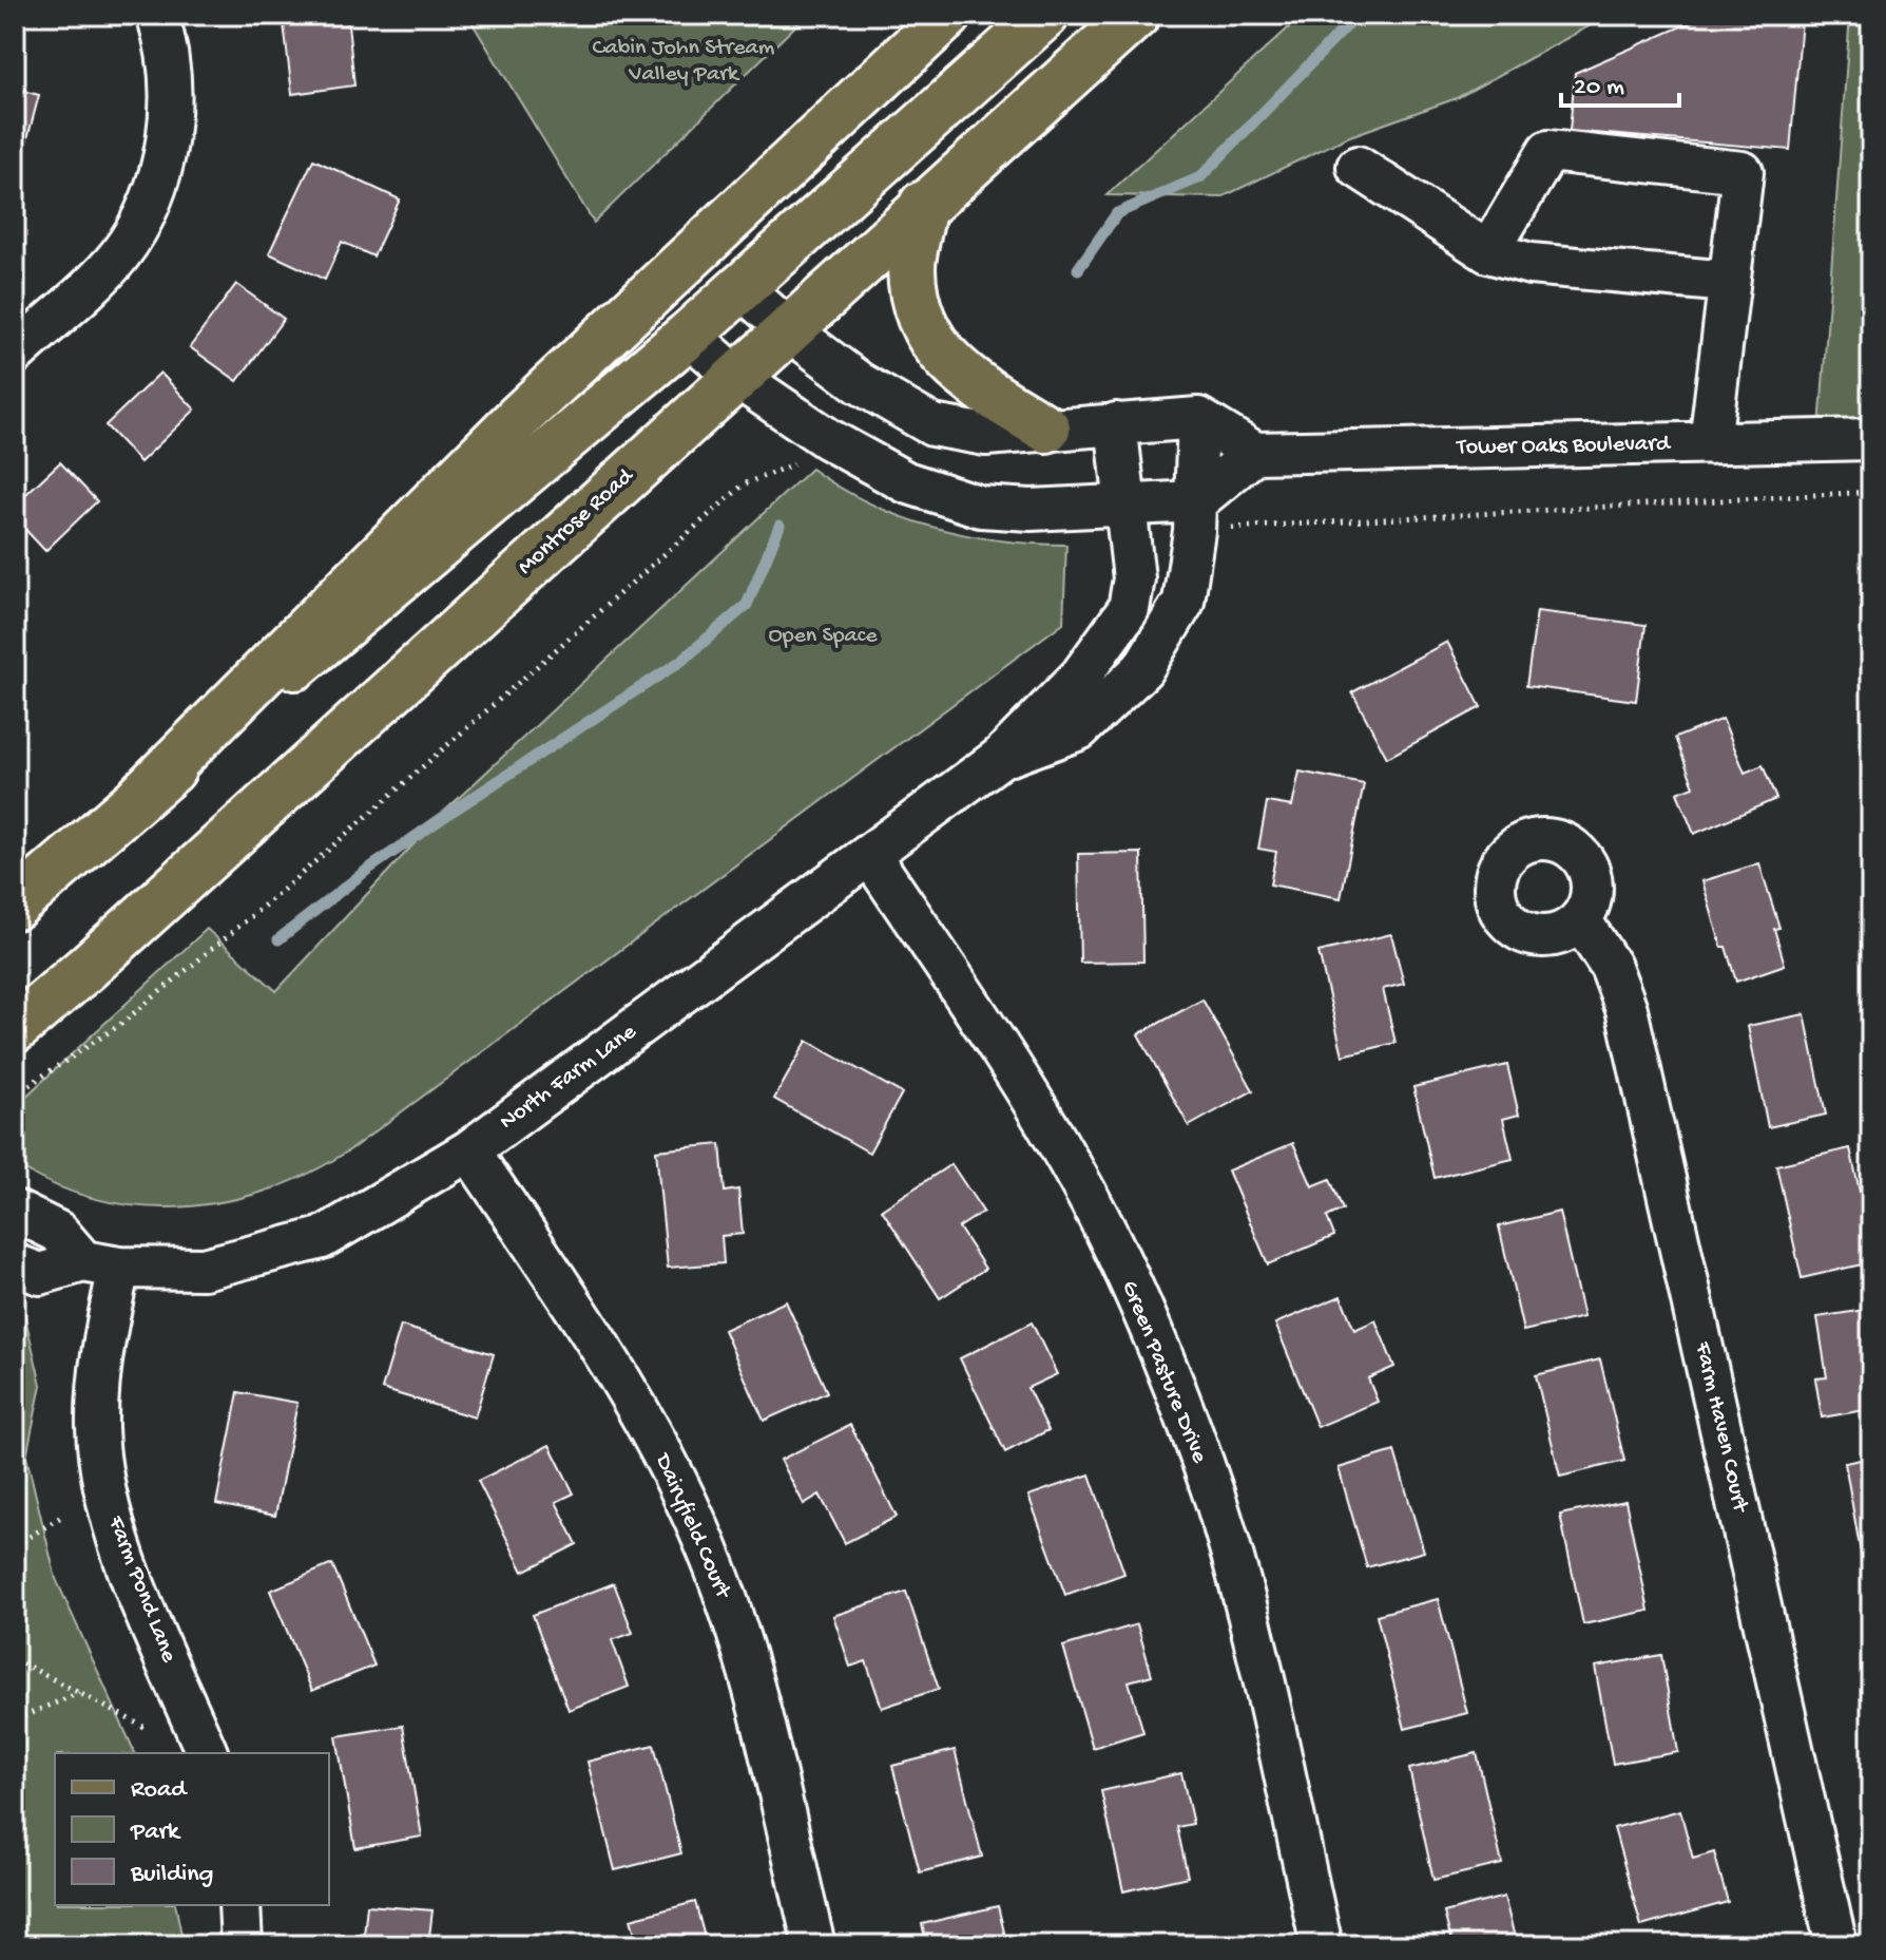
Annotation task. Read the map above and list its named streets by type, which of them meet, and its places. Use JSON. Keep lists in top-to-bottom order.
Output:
{
  "streets": {
    "main road": ["Montrose Road"],
    "street": [
      "Tower Oaks Boulevard",
      "North Farm Lane",
      "Green Pasture Drive",
      "Farm Haven Court",
      "Dairyfield Court",
      "Farm Pond Lane"
    ]
  },
  "crossings": [
    ["North Farm Lane", "Green Pasture Drive"],
    ["North Farm Lane", "Dairyfield Court"],
    ["North Farm Lane", "Farm Pond Lane"]
  ],
  "parks": ["Cabin John Stream Valley Park", "Open Space"],
  "legend": ["Road", "Park", "Building"],
  "scale_bar": "20 m"
}
